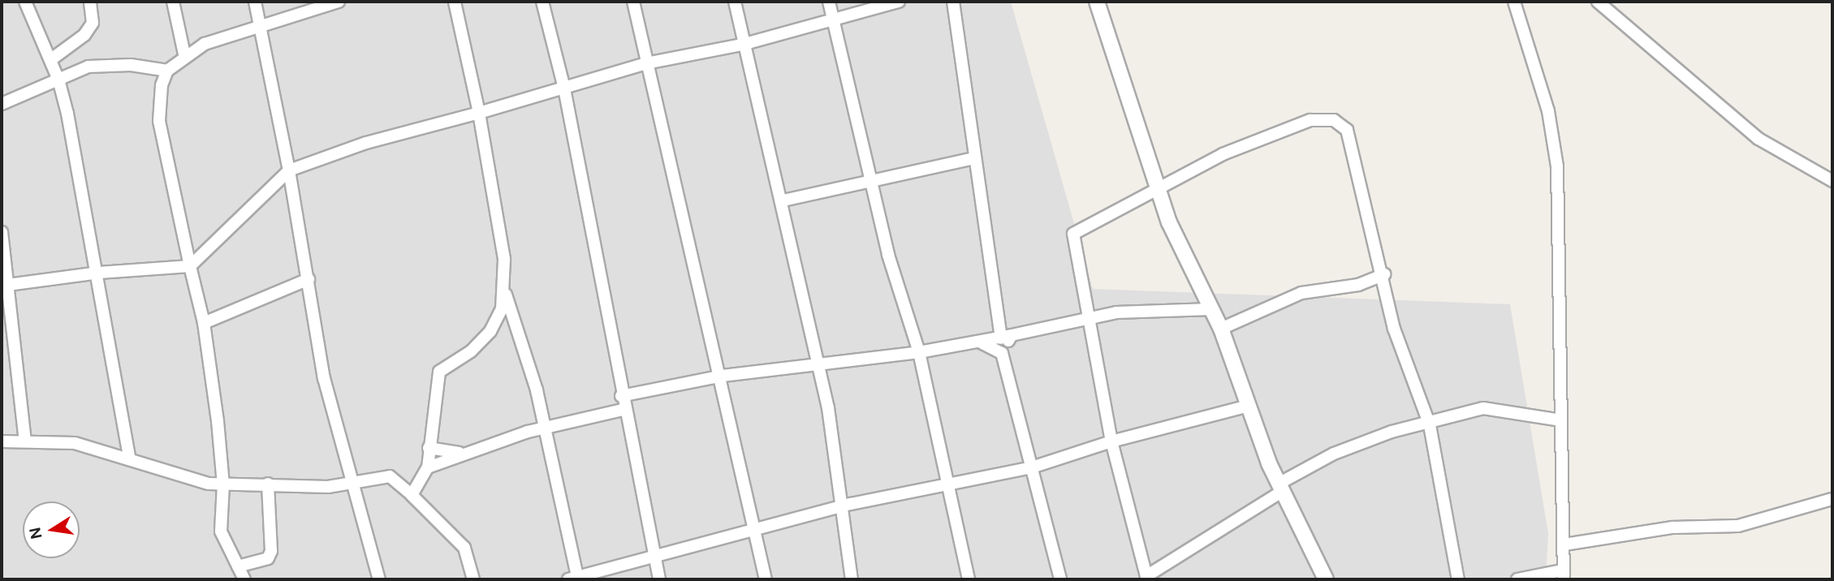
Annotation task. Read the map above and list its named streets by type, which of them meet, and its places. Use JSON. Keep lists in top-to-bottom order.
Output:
{
  "north": "left"
}
